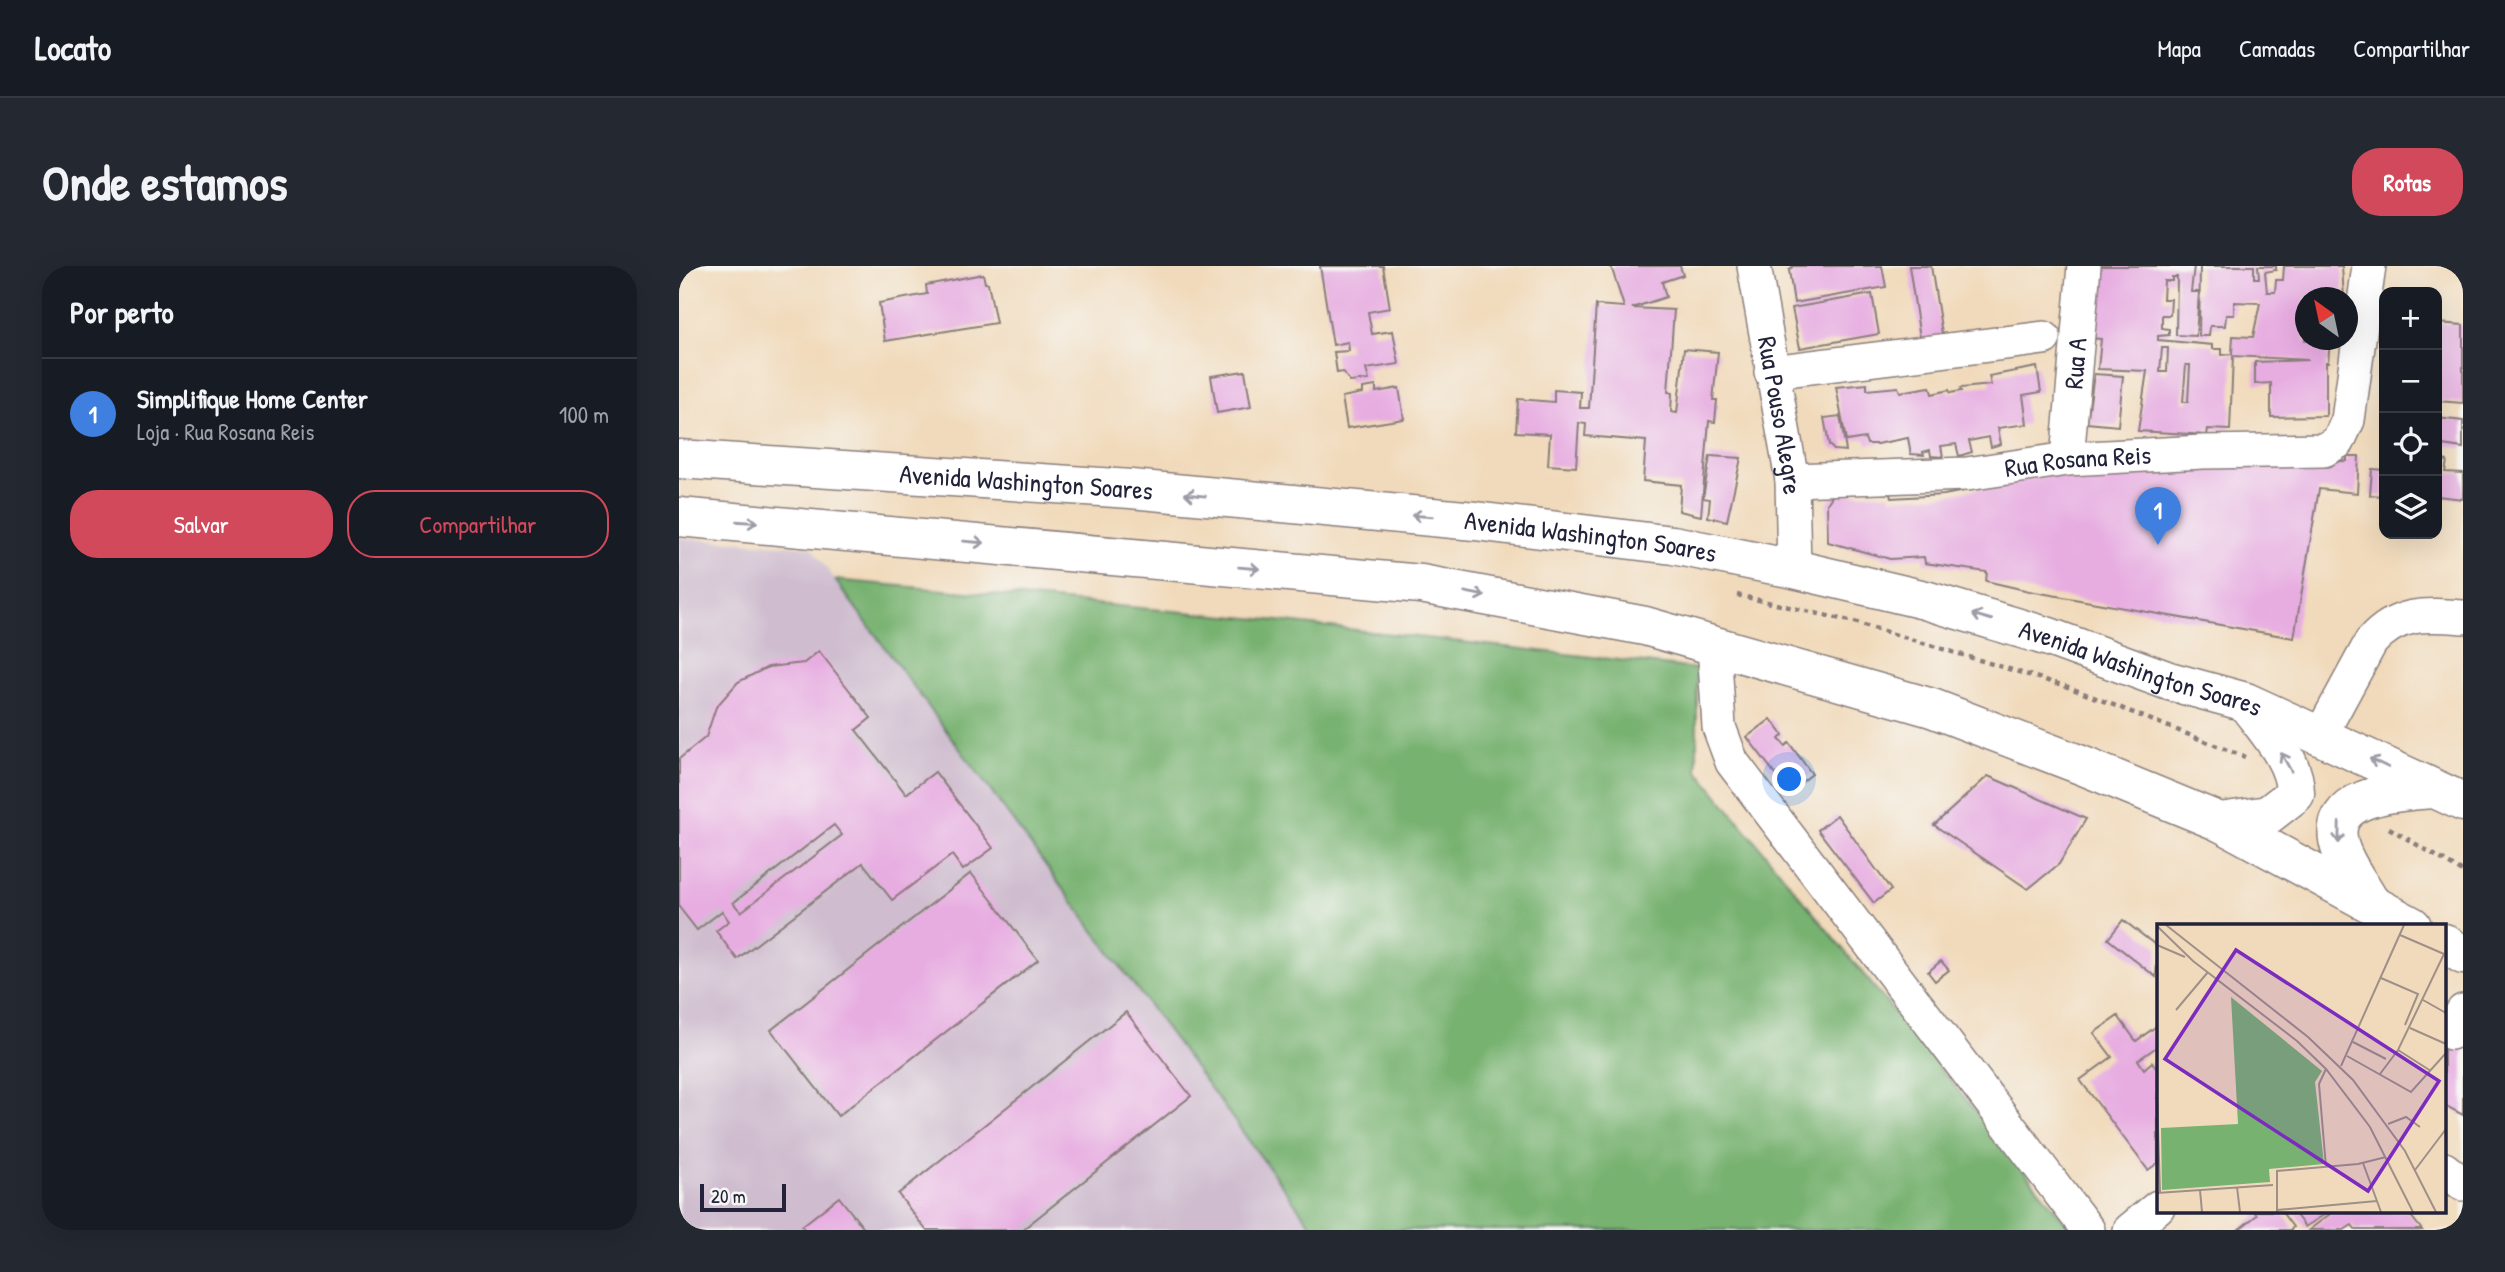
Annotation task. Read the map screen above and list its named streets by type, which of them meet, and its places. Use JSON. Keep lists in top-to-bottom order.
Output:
{
  "streets": {
    "highway": ["Avenida Washington Soares"],
    "street": ["Rua A", "Rua Pouso Alegre", "Rua Rosana Reis"]
  },
  "crossings": [
    ["Rua A", "Rua Rosana Reis"],
    ["Rua Pouso Alegre", "Rua Rosana Reis"],
    ["Rua Pouso Alegre", "Avenida Washington Soares"]
  ],
  "scale_bar": "20 m",
  "north": "top left",
  "page": {
    "header": "Locato",
    "nav": ["Mapa", "Camadas", "Compartilhar"],
    "buttons": [
      "Rotas",
      ["Salvar", "Compartilhar"]
    ],
    "title": "Onde estamos",
    "heading": "Por perto",
    "map_buttons": ["+", "−"],
    "list": [
      {
        "mark": "1",
        "name": "Simplifique Home Center",
        "note": "Loja · Rua Rosana Reis",
        "value": "100 m"
      }
    ],
    "pins": "1",
    "scale": "20 m"
  }
}
